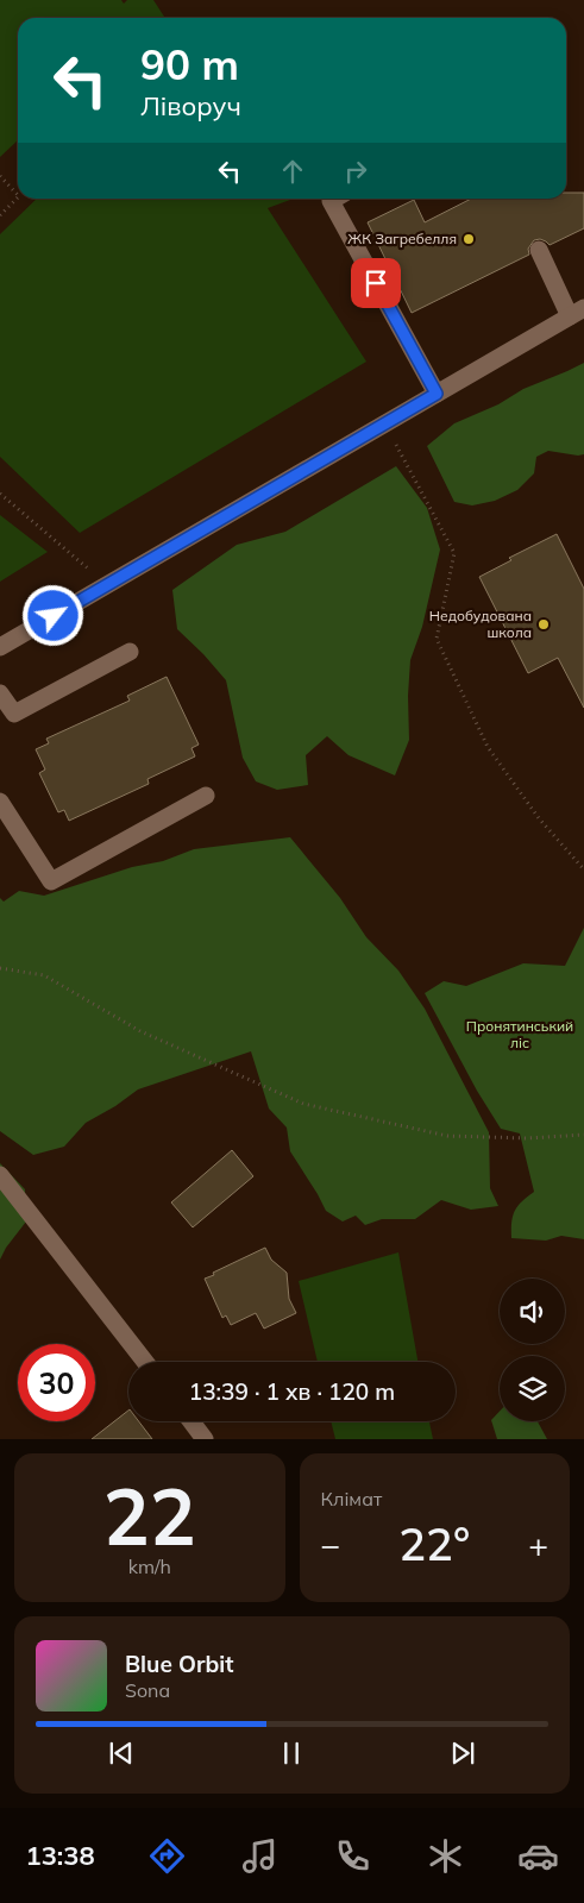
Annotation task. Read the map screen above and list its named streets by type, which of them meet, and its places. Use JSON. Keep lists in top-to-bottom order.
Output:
{
  "parks": ["Пронятинський ліс"],
  "places": ["ЖК Загребелля", "Недобудована школа"],
  "page": {
    "turn": ["90 m", "Ліворуч"],
    "limit": "30",
    "trip": "13:39 · 1 хв · 120 m",
    "tile": [
      ["22", "km/h"],
      "Клімат"
    ],
    "heat": ["−", "22°", "+"],
    "song": ["Blue Orbit", "Sona"],
    "tabs": "13:38"
  }
}
